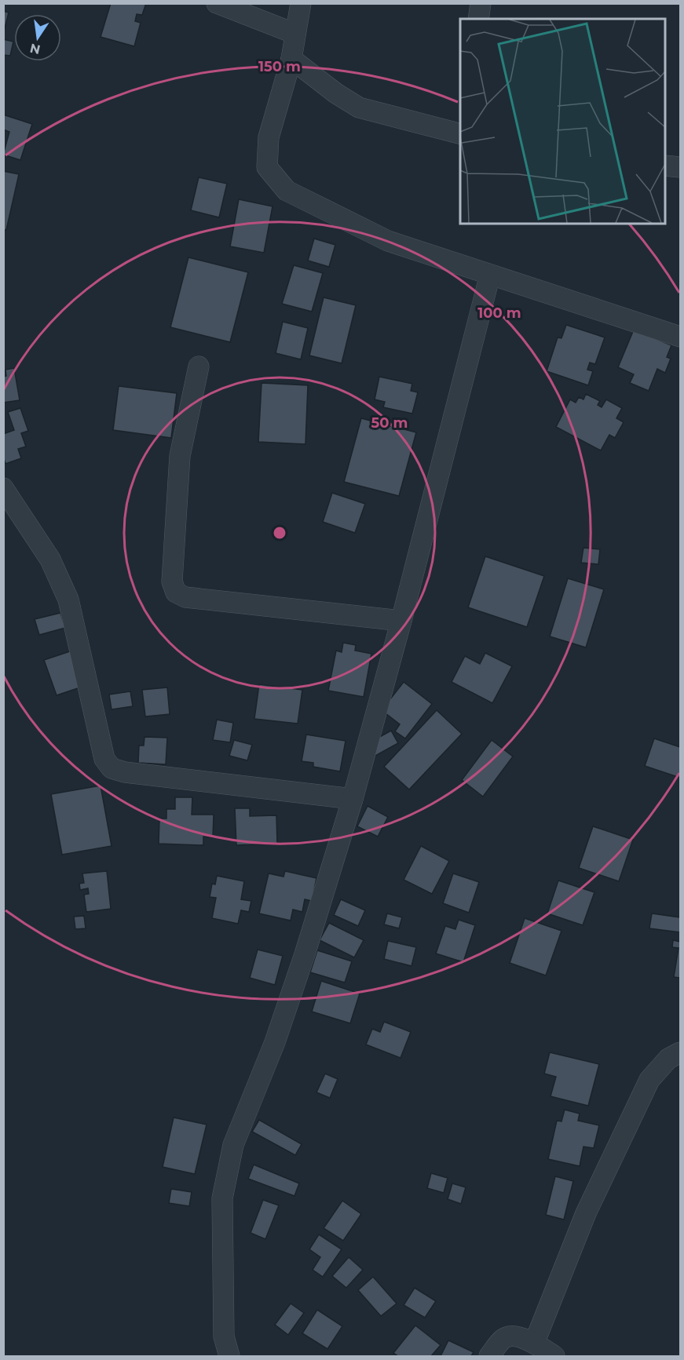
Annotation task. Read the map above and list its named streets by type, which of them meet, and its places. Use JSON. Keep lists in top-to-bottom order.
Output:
{
  "north": "bottom",
  "rings": ["150 m", "100 m", "50 m"]
}
